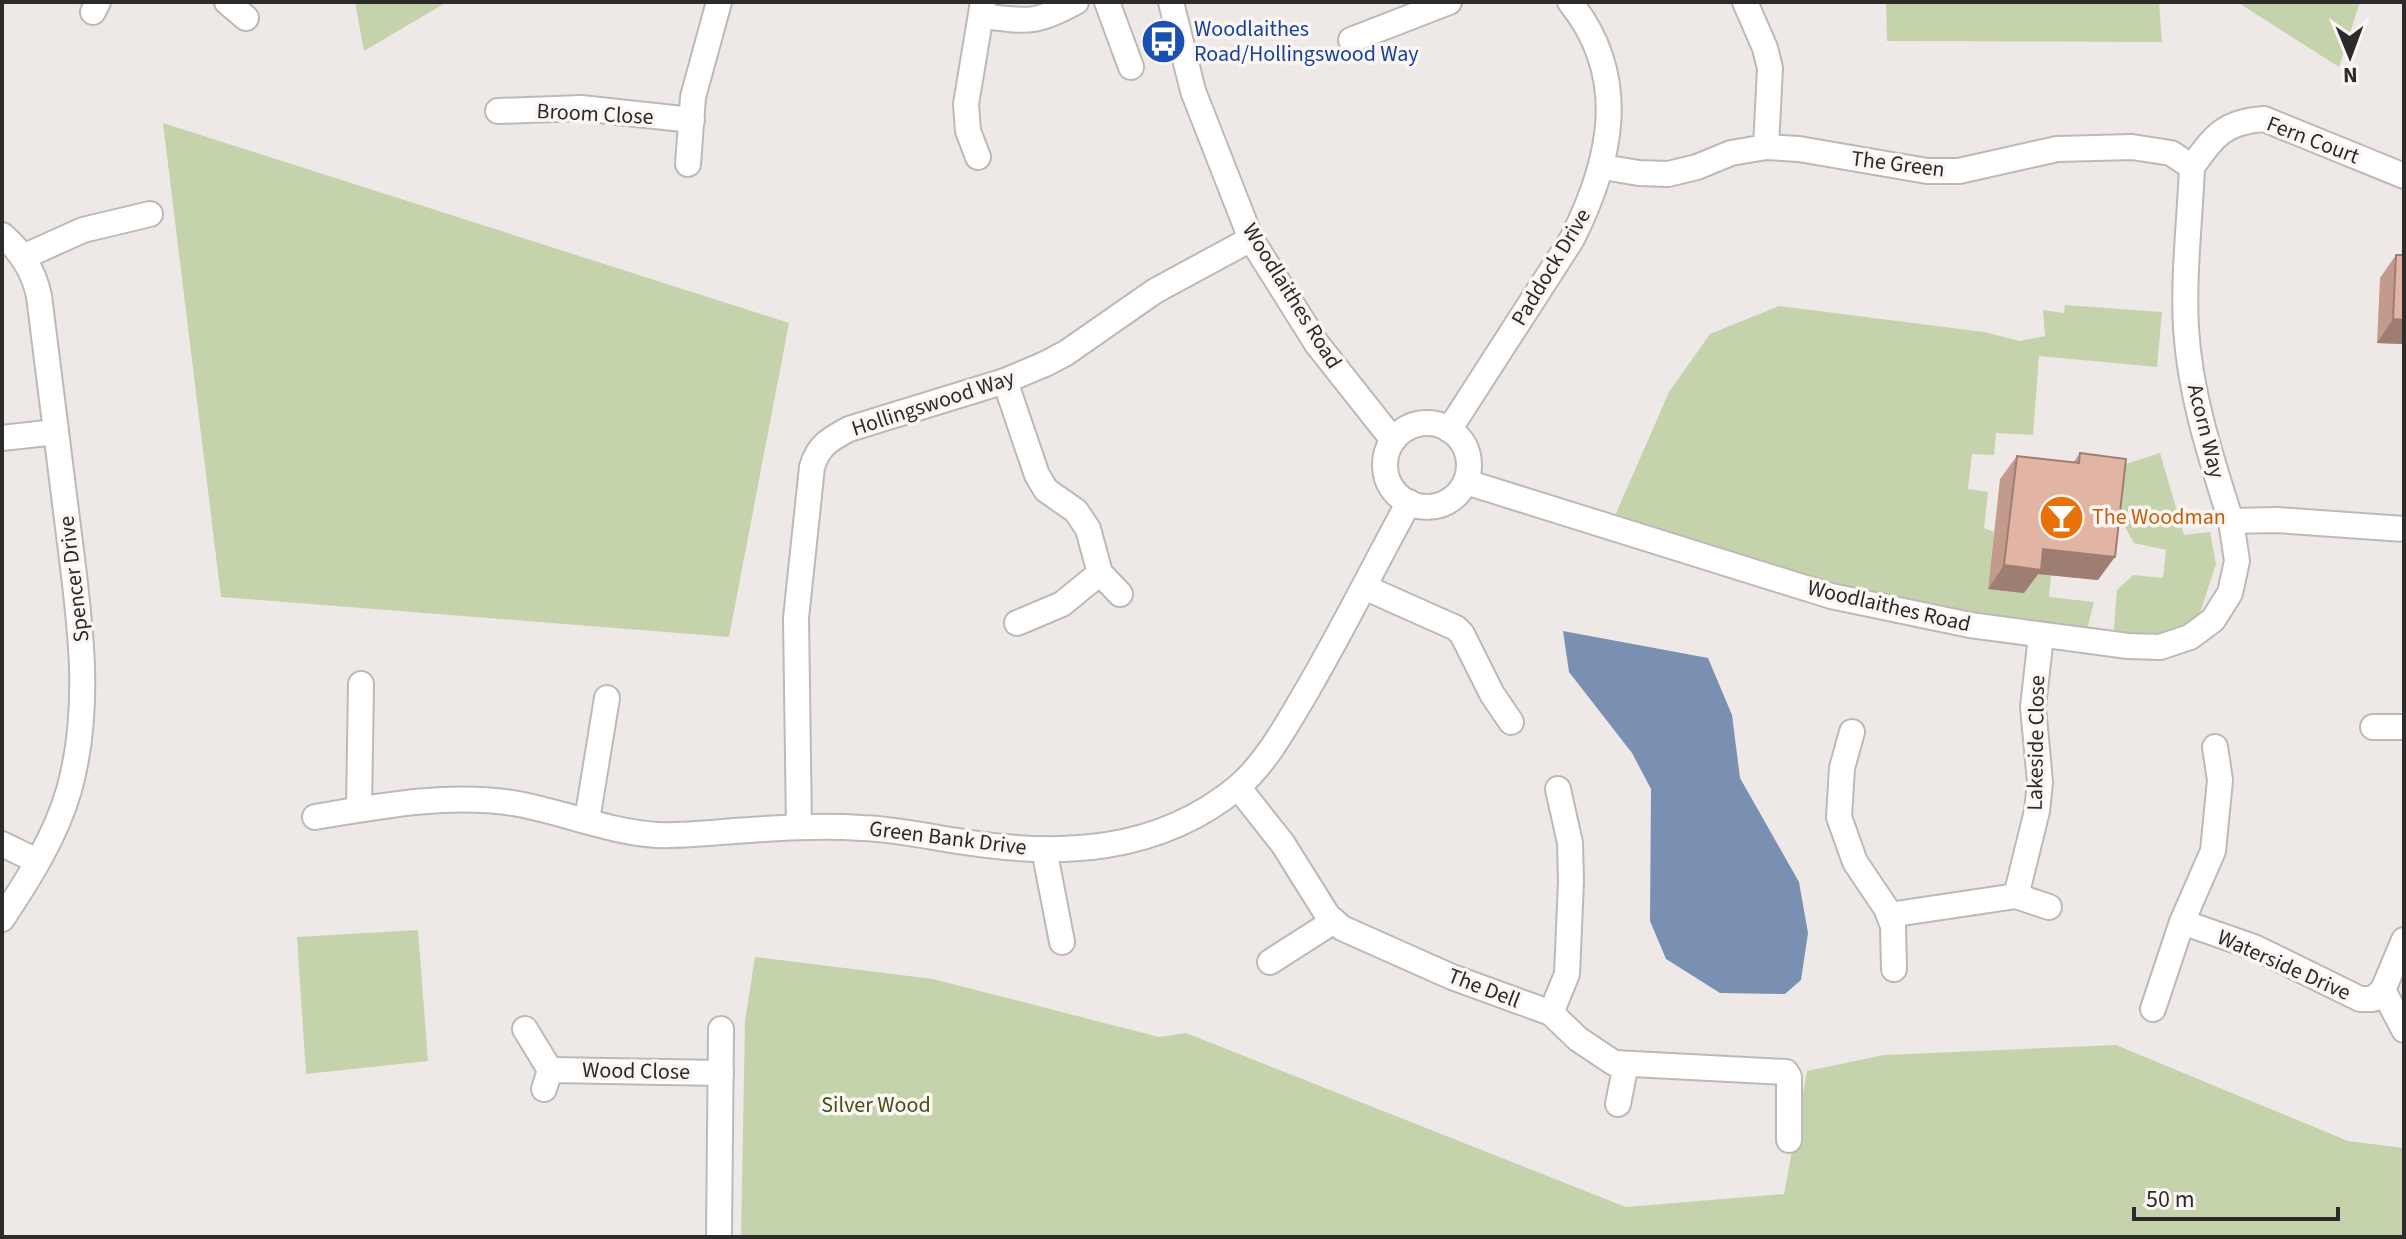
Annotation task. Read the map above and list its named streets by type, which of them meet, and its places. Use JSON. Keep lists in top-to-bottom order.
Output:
{
  "streets": {
    "street": [
      "Broom Close",
      "Fern Court",
      "The Green",
      "Paddock Drive",
      "Woodlaithes Road",
      "Hollingswood Way",
      "Acorn Way",
      "Spencer Drive",
      "Lakeside Close",
      "Green Bank Drive",
      "Waterside Drive",
      "The Dell",
      "Wood Close"
    ]
  },
  "crossings": [
    ["Fern Court", "The Green"],
    ["Fern Court", "Acorn Way"],
    ["The Green", "Paddock Drive"],
    ["The Green", "Acorn Way"],
    ["Paddock Drive", "Woodlaithes Road"],
    ["Paddock Drive", "Green Bank Drive"],
    ["Woodlaithes Road", "Hollingswood Way"],
    ["Woodlaithes Road", "Acorn Way"],
    ["Woodlaithes Road", "Lakeside Close"],
    ["Woodlaithes Road", "Green Bank Drive"],
    ["Hollingswood Way", "Green Bank Drive"],
    ["Green Bank Drive", "The Dell"]
  ],
  "parks": ["Silver Wood"],
  "places": {
    "bus stop": ["Woodlaithes Road/Hollingswood Way"],
    "bar": ["The Woodman"]
  },
  "scale_bar": "50 m",
  "north": "bottom"
}
